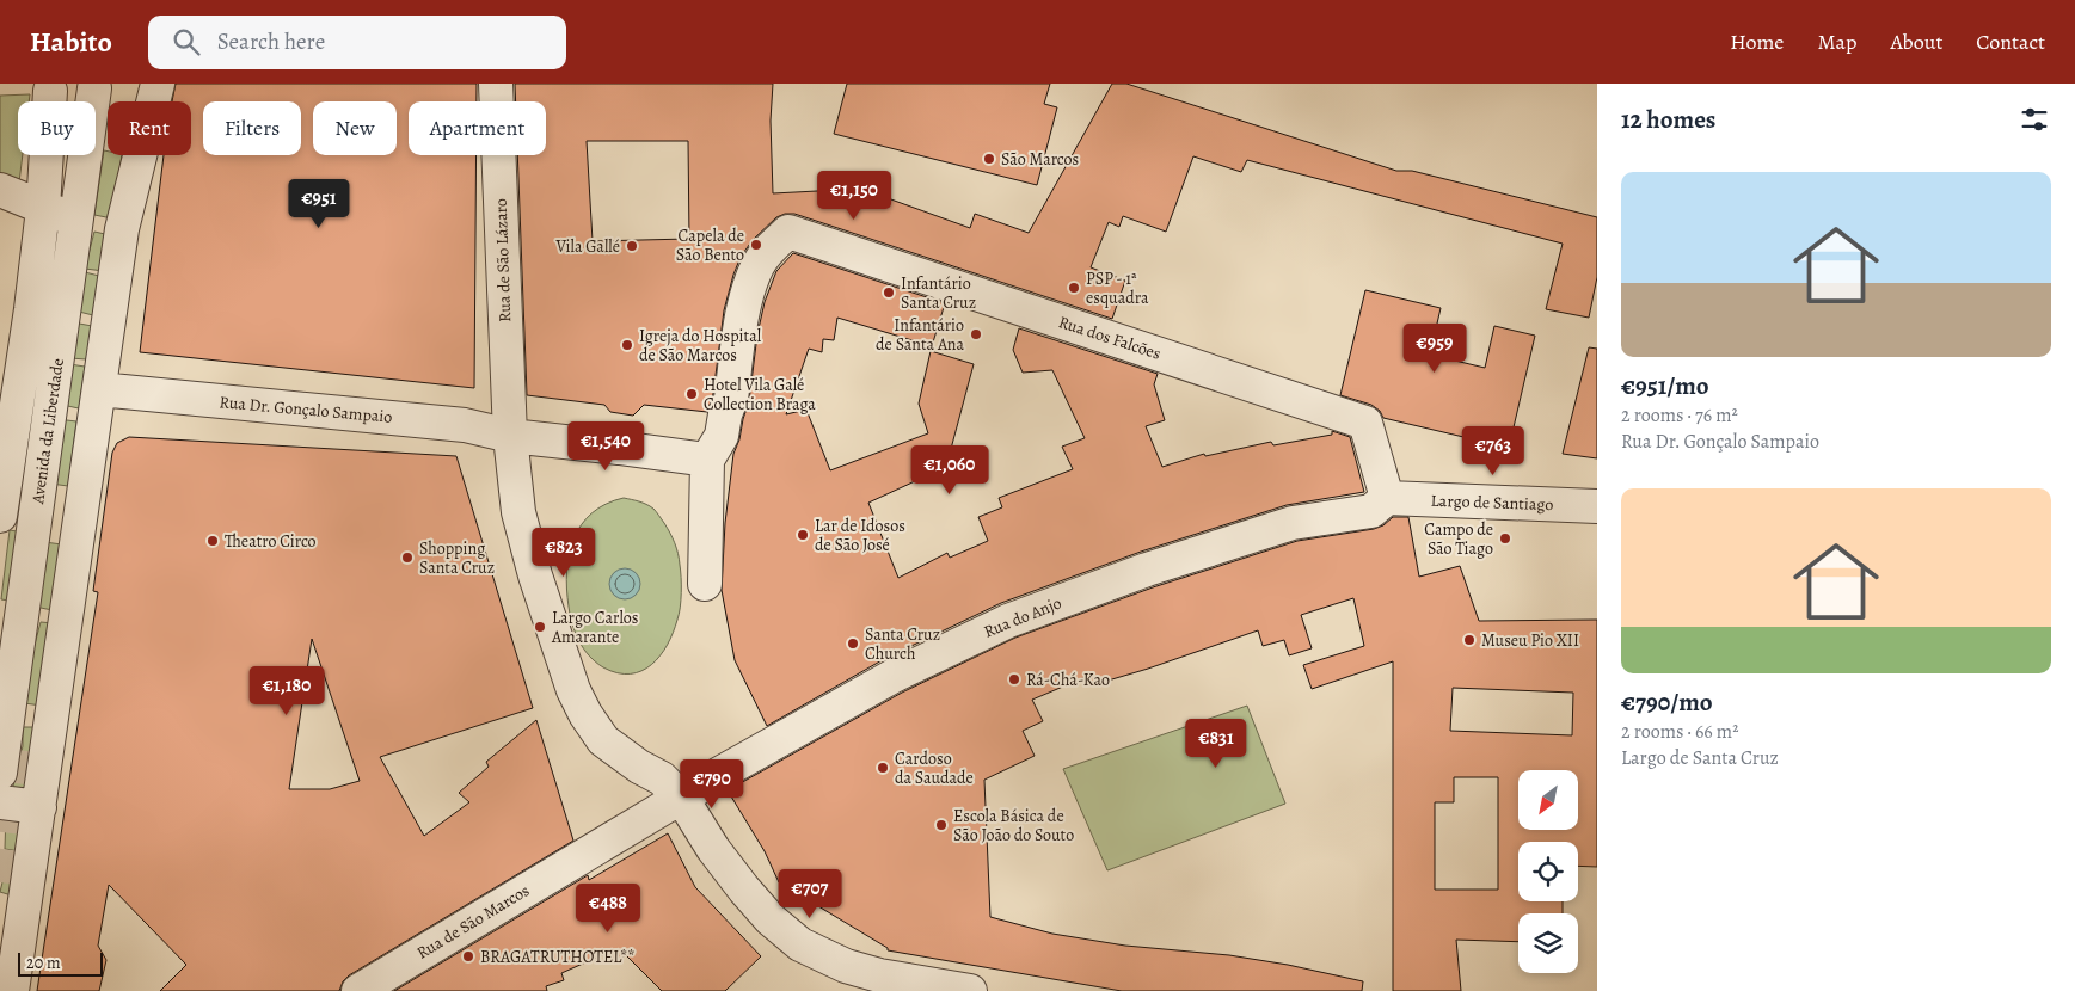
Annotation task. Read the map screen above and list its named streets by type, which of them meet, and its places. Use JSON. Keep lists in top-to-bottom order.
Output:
{
  "streets": {
    "street": [
      "Rua de São Lázaro",
      "Rua dos Falcões",
      "Rua Dr. Gonçalo Sampaio",
      "Avenida da Liberdade",
      "Largo de Santiago",
      "Rua do Anjo",
      "Rua de São Marcos"
    ]
  },
  "crossings": [
    ["Rua de São Lázaro", "Rua Dr. Gonçalo Sampaio"],
    ["Rua dos Falcões", "Largo de Santiago"],
    ["Rua dos Falcões", "Rua do Anjo"],
    ["Rua Dr. Gonçalo Sampaio", "Avenida da Liberdade"],
    ["Largo de Santiago", "Rua do Anjo"],
    ["Rua do Anjo", "Rua de São Marcos"]
  ],
  "places": [
    "São Marcos",
    "Capela de São Bento",
    "Vila Gallé",
    "PSP - 1ª esquadra",
    "Infantário Santa Cruz",
    "Infantário de Santa Ana",
    "Igreja do Hospital de São Marcos",
    "Hotel Vila Galé Collection Braga",
    "Lar de Idosos de São José",
    "Campo de São Tiago",
    "Theatro Circo",
    "Shopping Santa Cruz",
    "Largo Carlos Amarante",
    "Museu Pio XII",
    "Santa Cruz Church",
    "Rá-Chá-Kao",
    "Cardoso da Saudade",
    "Escola Básica de São João do Souto",
    "BRAGATRUTHOTEL**"
  ],
  "scale_bar": "20 m",
  "north": "bottom left",
  "page": {
    "header": "Habito",
    "search": "Search here",
    "nav": [
      "Home",
      "Map",
      "About",
      "Contact"
    ],
    "heading": "12 homes",
    "chip": [
      "Buy",
      "Rent",
      "Filters",
      "New",
      "Apartment"
    ],
    "list": [
      {
        "name": "€951/mo",
        "note": "2 rooms · 76 m² · Rua Dr. Gonçalo Sampaio"
      },
      {
        "name": "€790/mo",
        "note": "2 rooms · 66 m² · Largo de Santa Cruz"
      }
    ],
    "price": [
      "€1,150",
      "€951",
      "€959",
      "€1,540",
      "€763",
      "€1,060",
      "€823",
      "€1,180",
      "€831",
      "€790",
      "€707",
      "€488"
    ],
    "scale": "20 m"
  }
}
